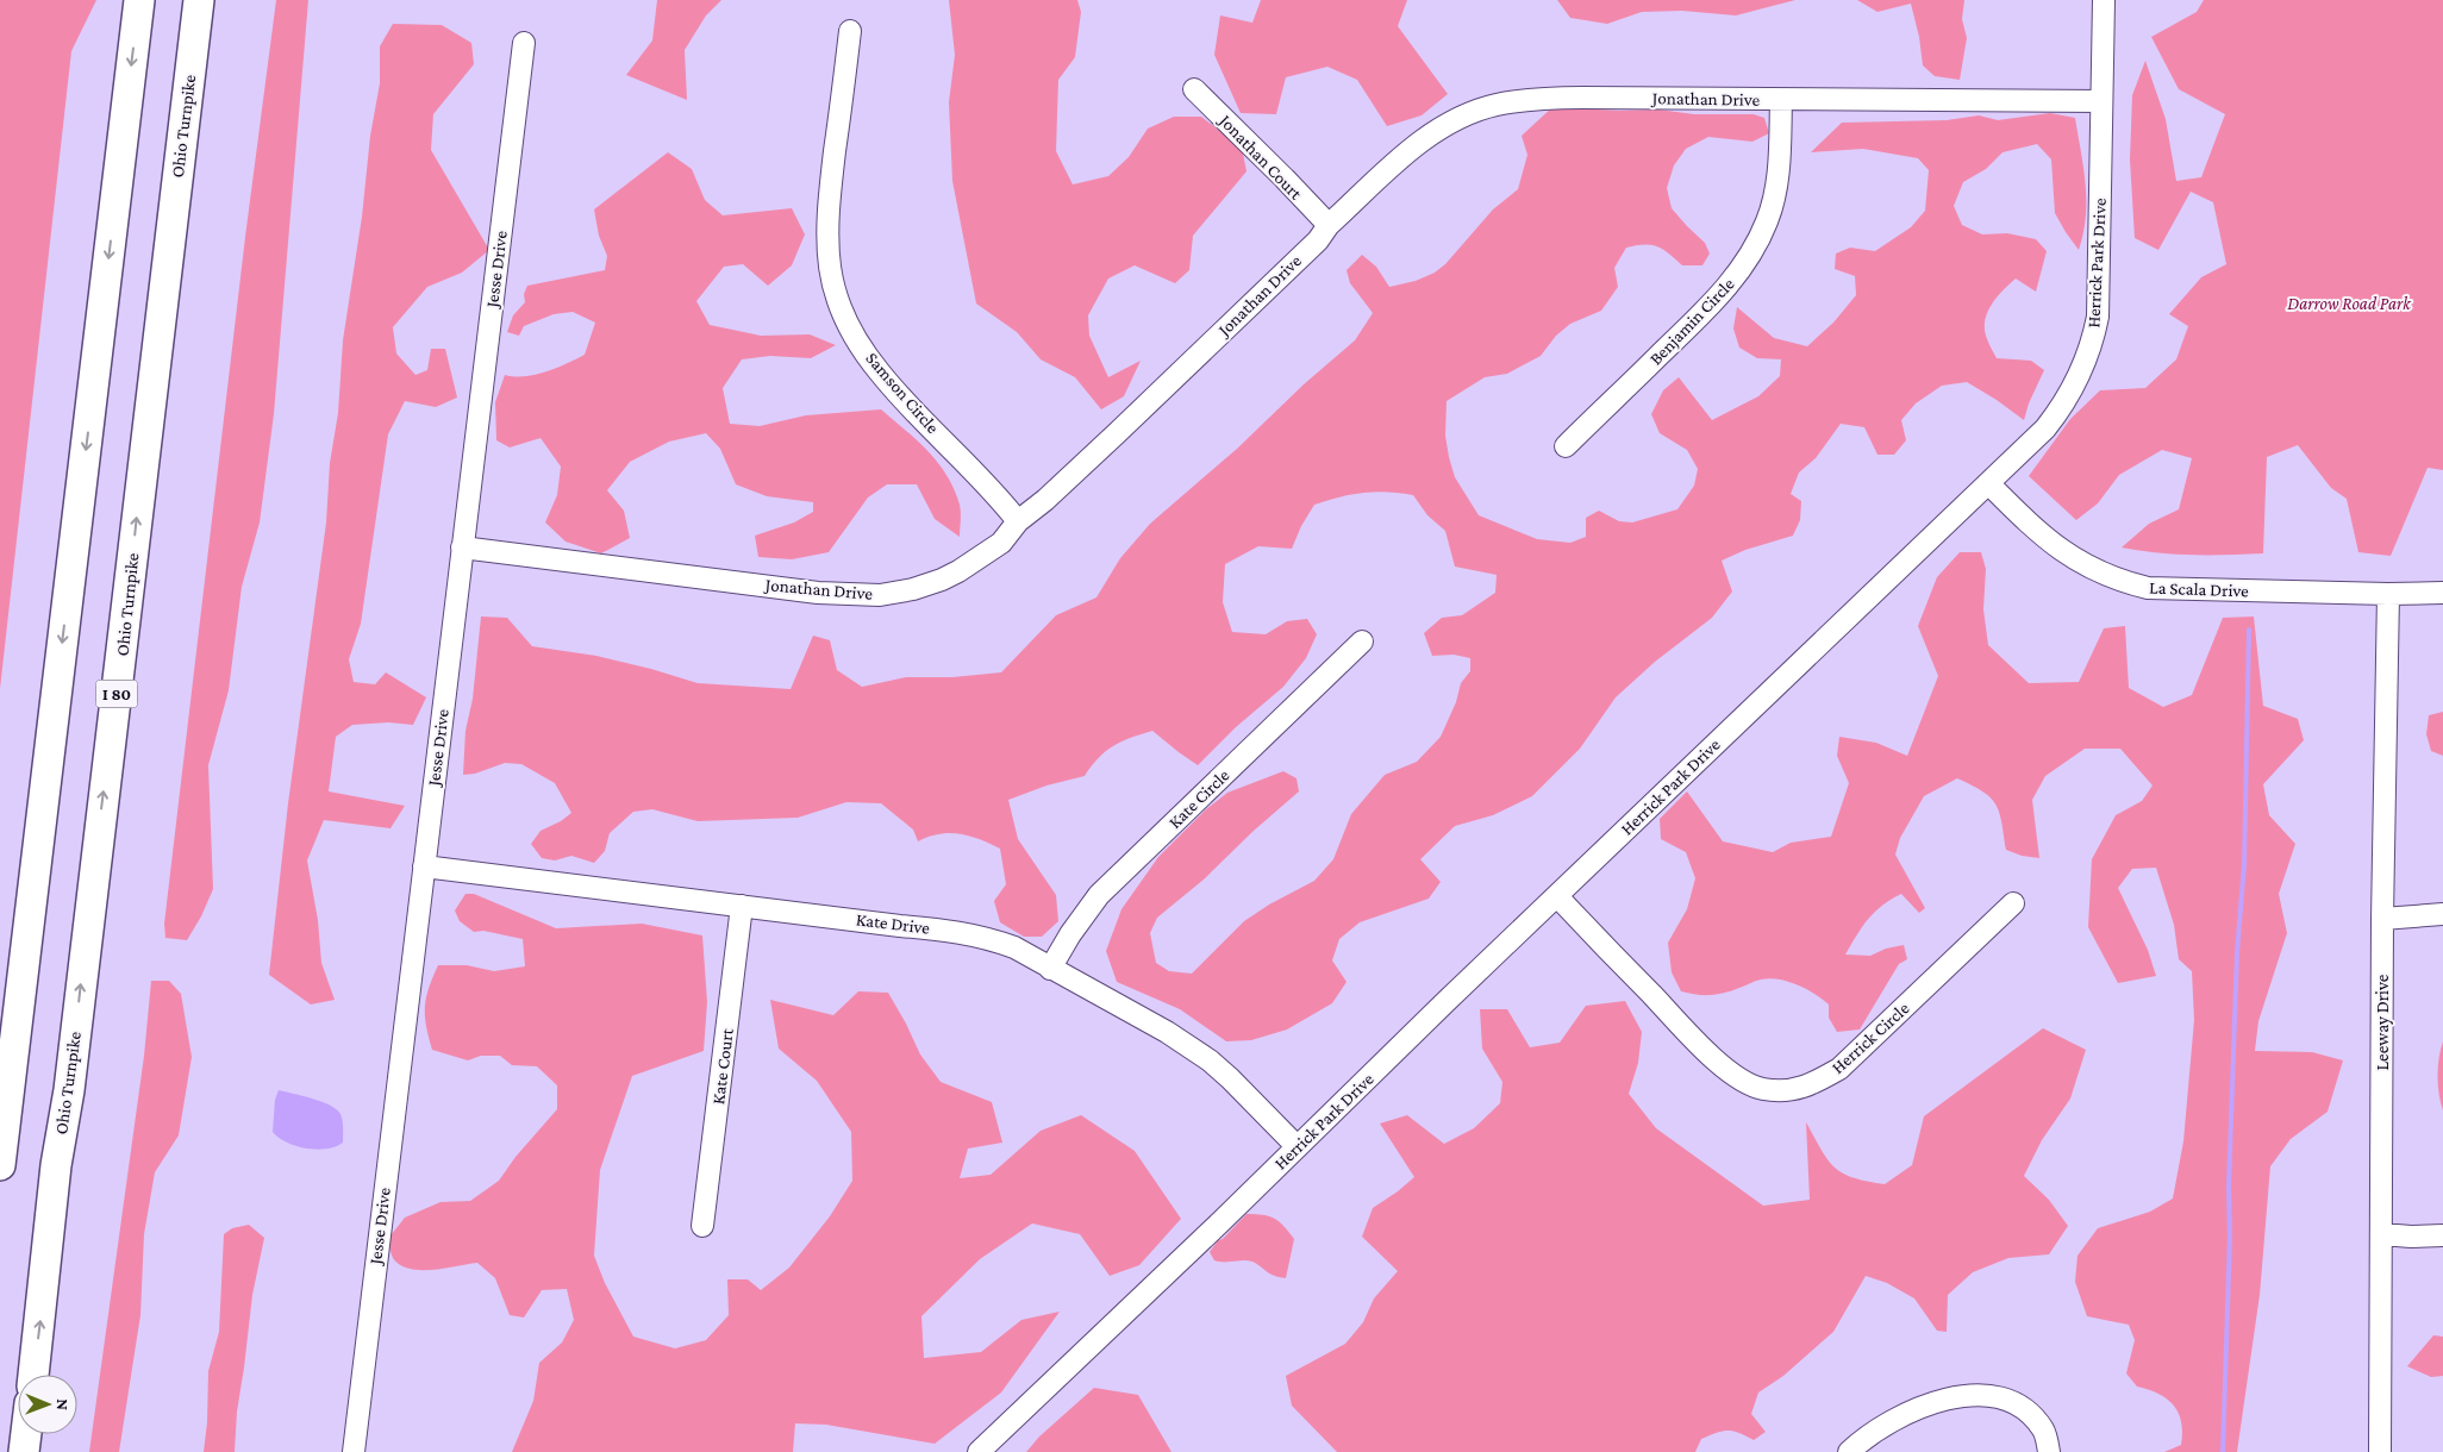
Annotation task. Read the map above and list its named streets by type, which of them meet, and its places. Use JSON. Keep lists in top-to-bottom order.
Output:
{
  "streets": {
    "highway": ["Ohio Turnpike", "I 80"],
    "street": [
      "Jonathan Drive",
      "Jonathan Court",
      "Herrick Park Drive",
      "Jesse Drive",
      "Benjamin Circle",
      "Samson Circle",
      "La Scala Drive",
      "Kate Circle",
      "Kate Drive",
      "Leeway Drive",
      "Herrick Circle",
      "Kate Court"
    ]
  },
  "crossings": [
    ["Jonathan Drive", "Jonathan Court"],
    ["Jonathan Drive", "Herrick Park Drive"],
    ["Jonathan Drive", "Jesse Drive"],
    ["Jonathan Drive", "Benjamin Circle"],
    ["Jonathan Drive", "Samson Circle"],
    ["Herrick Park Drive", "La Scala Drive"],
    ["Herrick Park Drive", "Kate Drive"],
    ["Herrick Park Drive", "Herrick Circle"],
    ["Jesse Drive", "Kate Drive"],
    ["La Scala Drive", "Leeway Drive"],
    ["Kate Circle", "Kate Drive"],
    ["Kate Drive", "Kate Court"]
  ],
  "parks": ["Darrow Road Park"],
  "north": "right"
}
